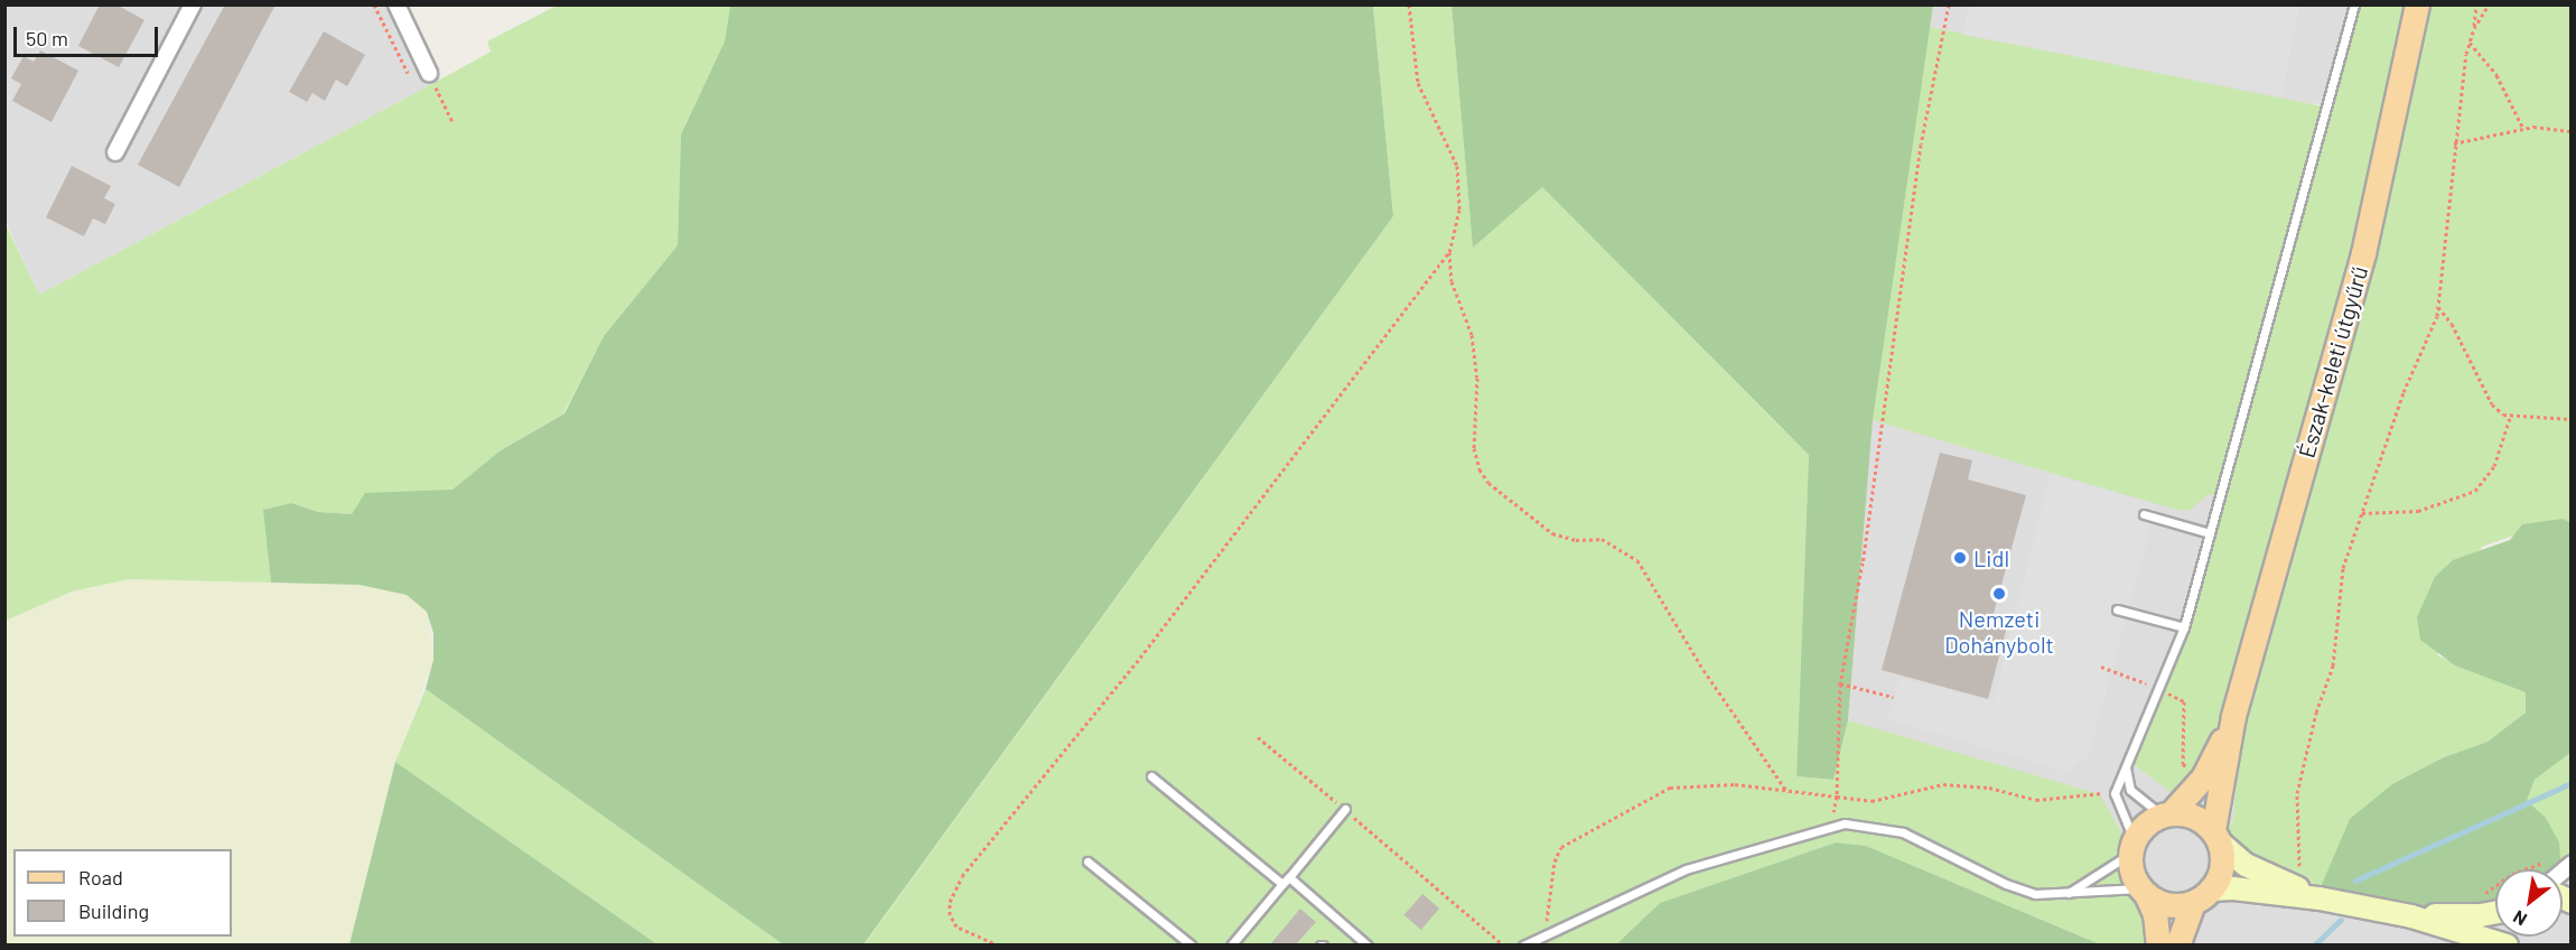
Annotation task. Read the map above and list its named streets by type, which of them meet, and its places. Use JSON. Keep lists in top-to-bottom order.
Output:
{
  "streets": {
    "main road": ["Észak-keleti útgyűrű"]
  },
  "places": ["Lidl", "Nemzeti Dohánybolt"],
  "legend": ["Road", "Building"],
  "scale_bar": "50 m",
  "north": "bottom left"
}
